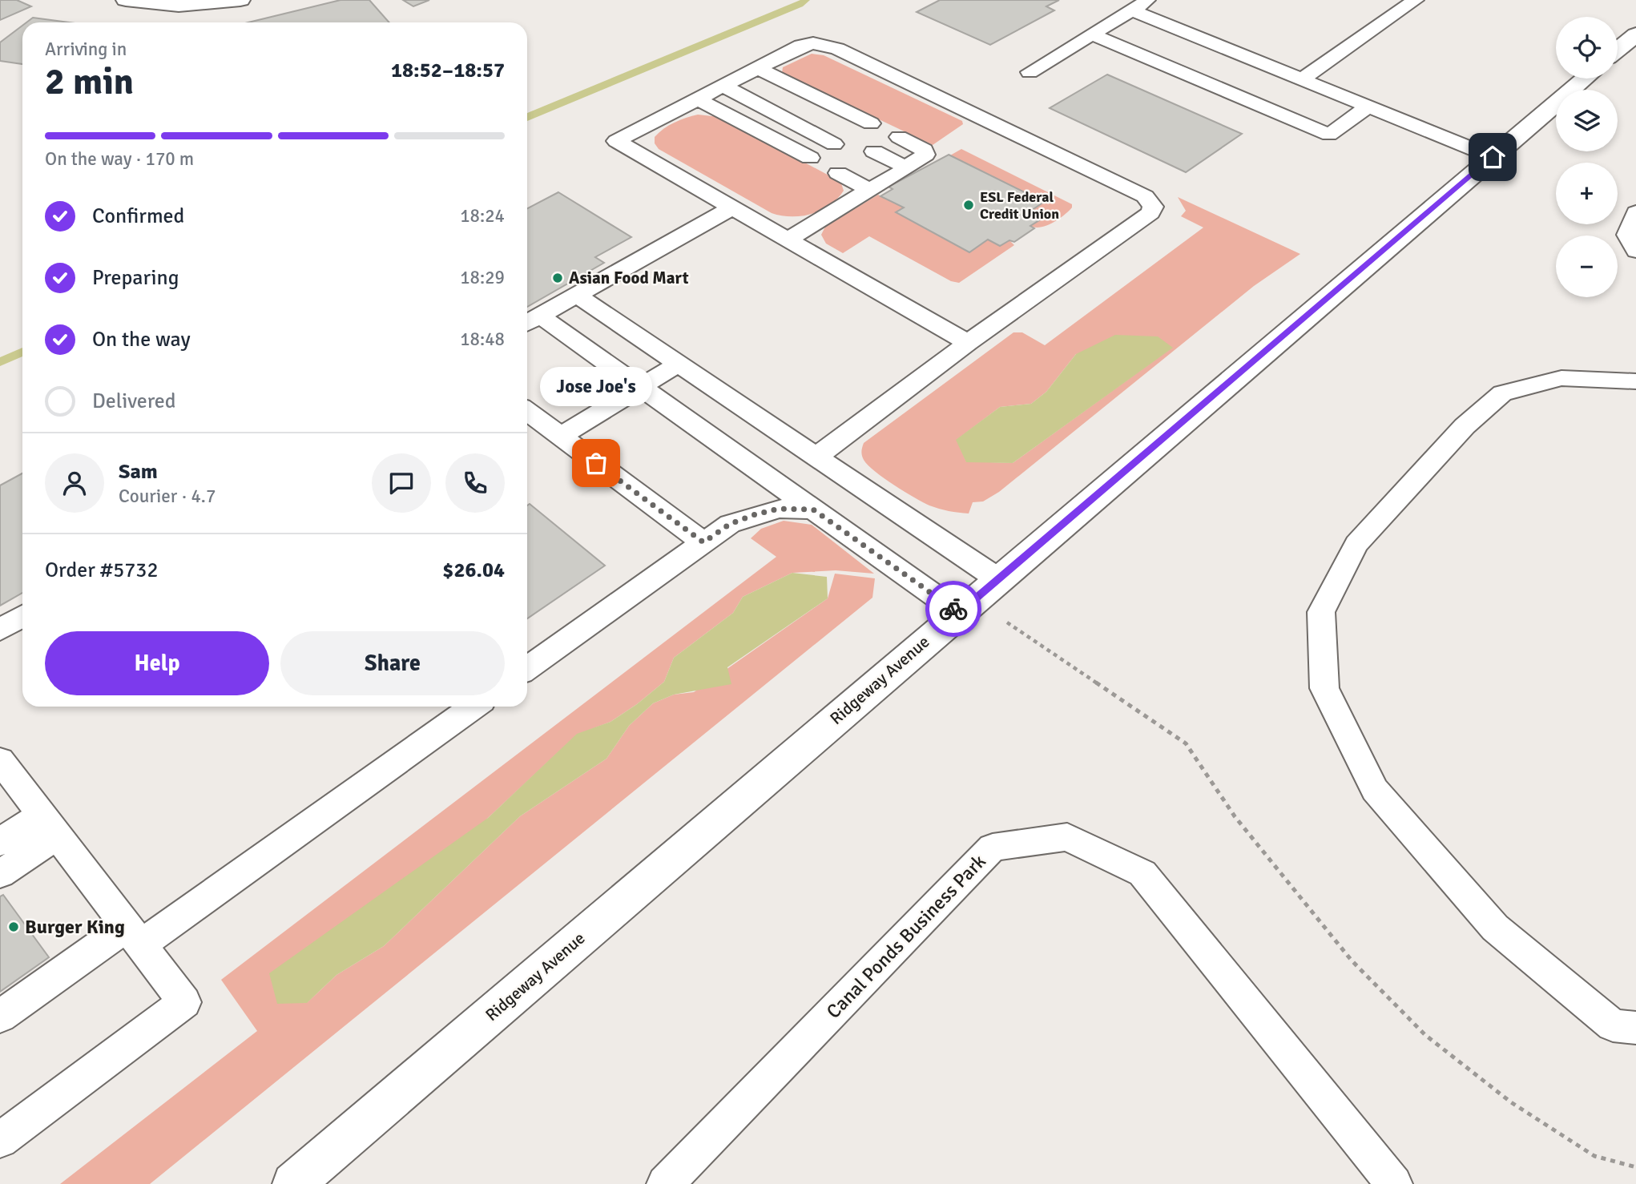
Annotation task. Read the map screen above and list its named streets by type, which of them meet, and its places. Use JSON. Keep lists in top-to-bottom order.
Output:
{
  "streets": {
    "main road": ["Ridgeway Avenue"],
    "lane": ["Canal Ponds Business Park"]
  },
  "places": [
    "ESL Federal Credit Union",
    "Asian Food Mart",
    "Jose Joe's",
    "Burger King"
  ],
  "page": {
    "map_buttons": ["+", "−"],
    "heading": ["2 min", "Arriving in", "18:52–18:57"],
    "panel": [
      "Sam",
      "Courier · 4.7",
      "Order #5732",
      "$26.04"
    ],
    "bar": "On the way · 170 m",
    "list": [
      ["Confirmed", "18:24"],
      ["Preparing", "18:29"],
      ["On the way", "18:48"],
      "Delivered"
    ],
    "bubble": "Jose Joe's",
    "buttons": ["Help", "Share"]
  }
}
